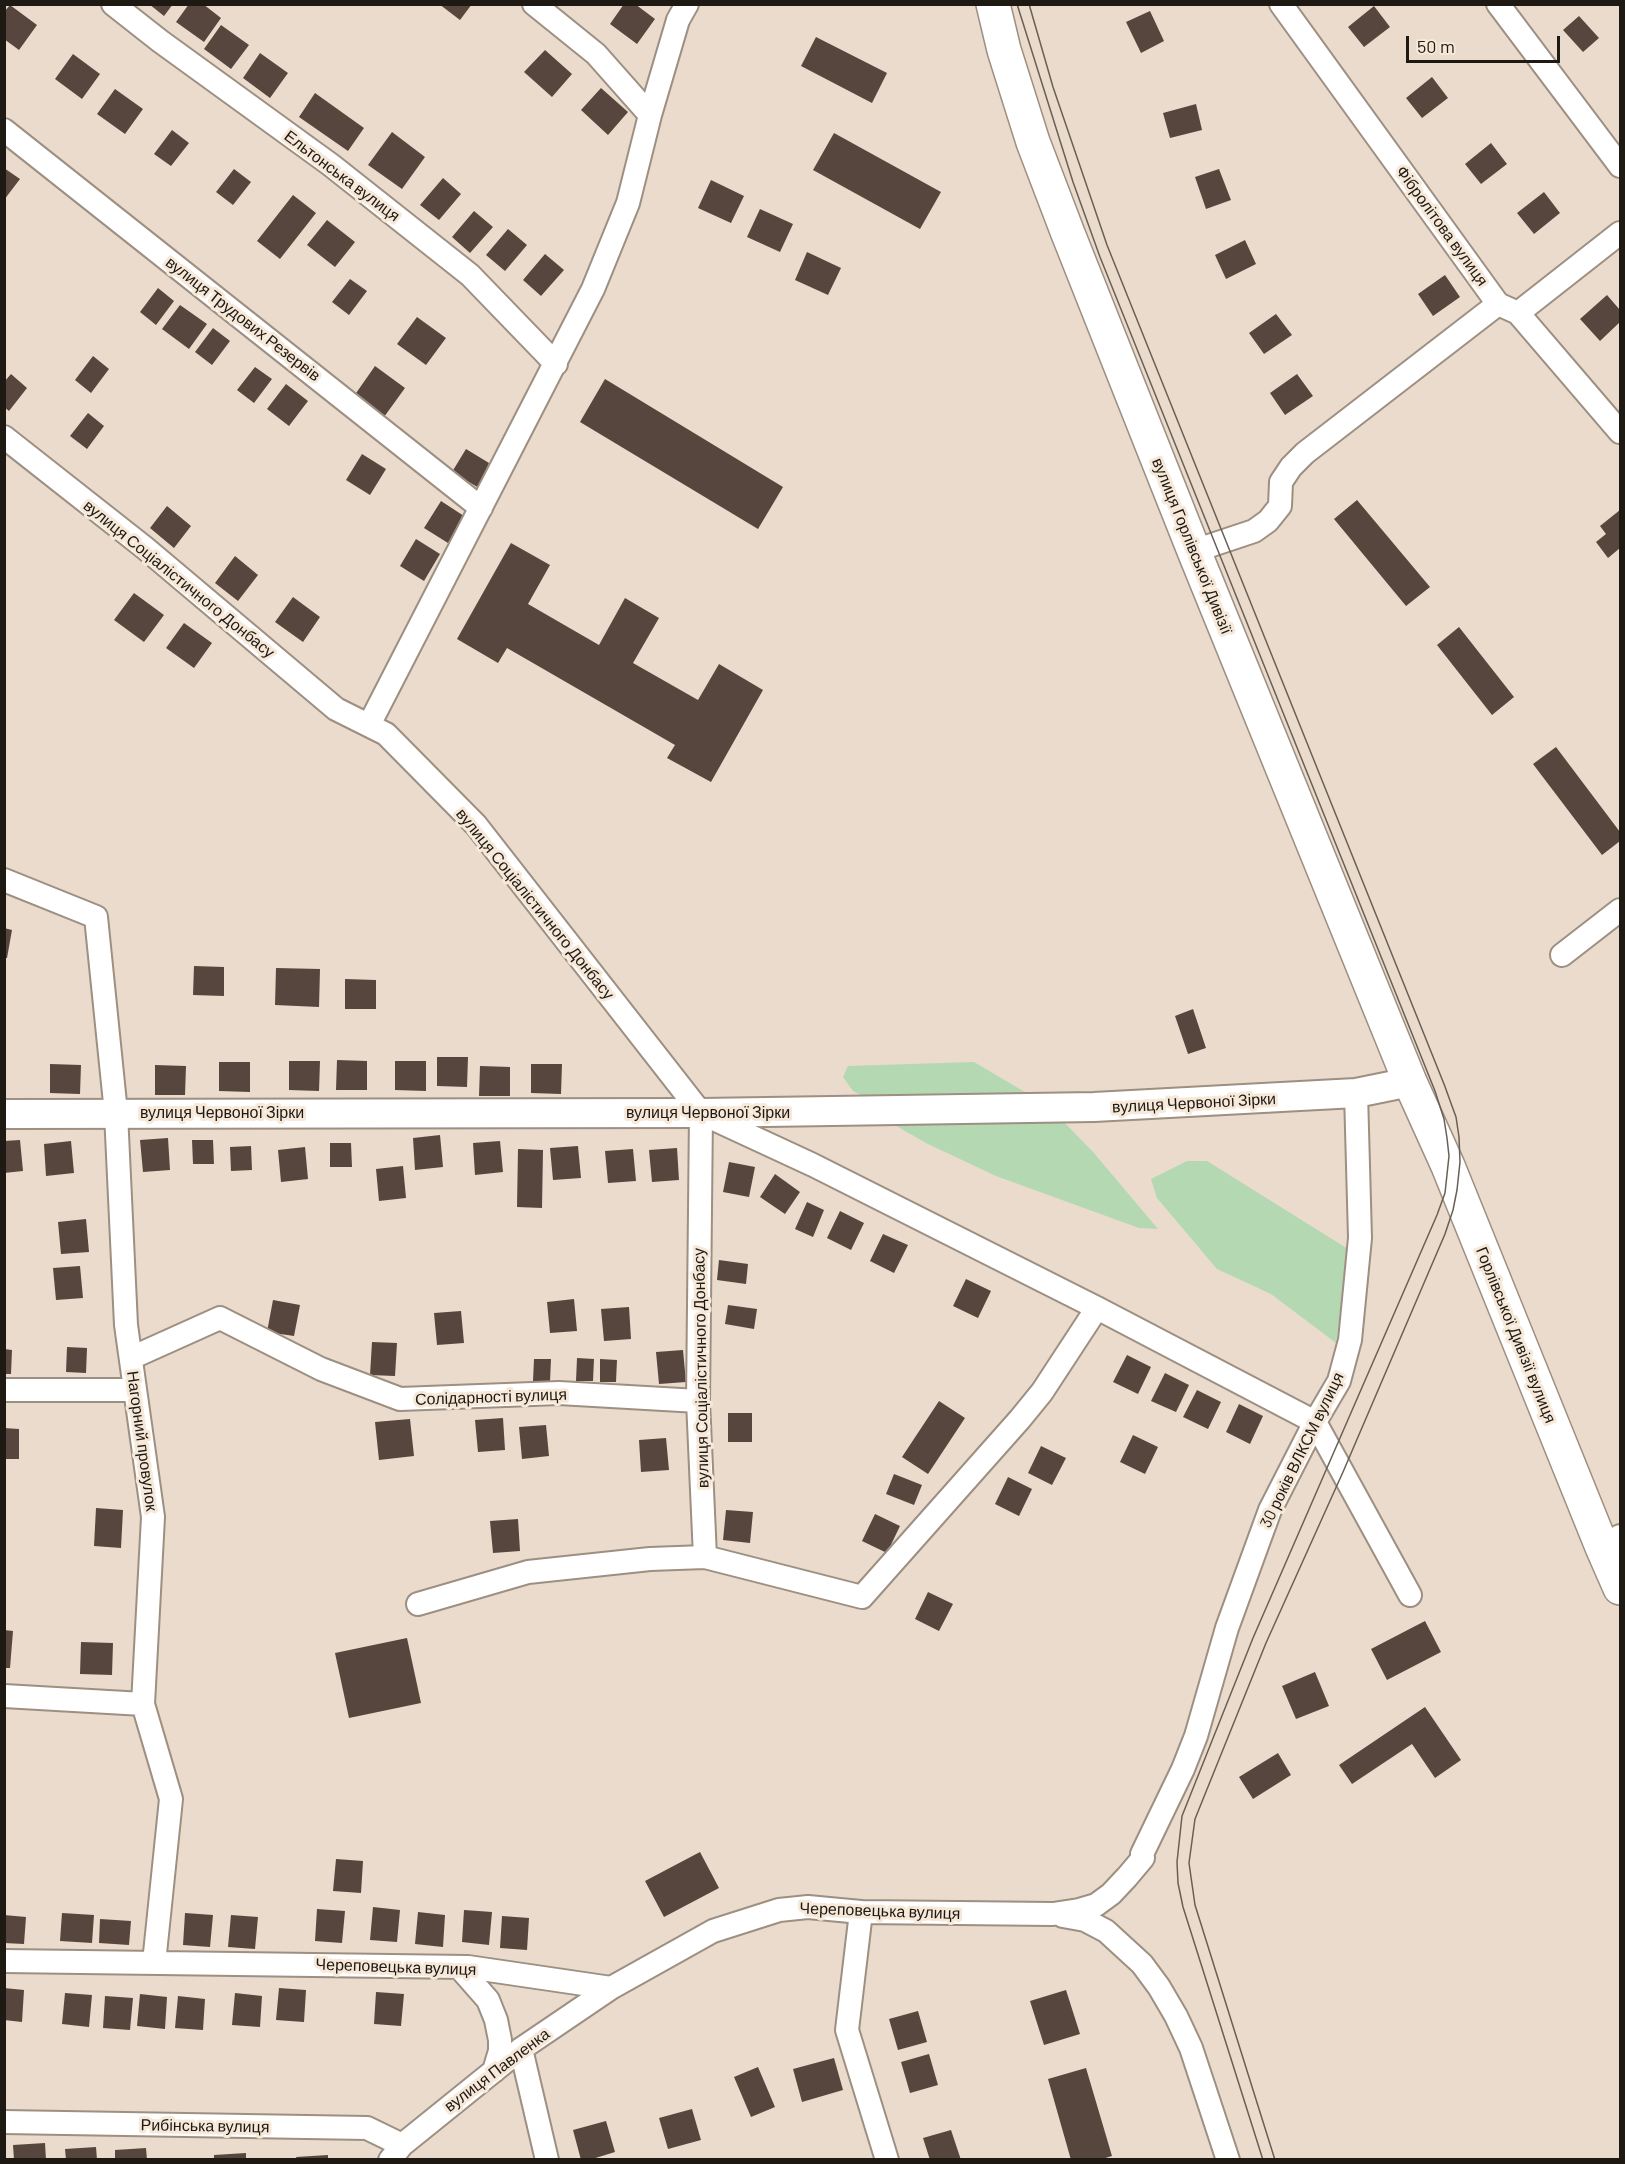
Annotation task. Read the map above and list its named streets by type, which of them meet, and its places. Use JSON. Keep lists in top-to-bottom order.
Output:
{
  "streets": {
    "main road": ["вулиця Горлівської Дивізії", "Горлівської Дивізії вулиця"],
    "street": [
      "Ельтонська вулиця",
      "Фібролітова вулиця",
      "вулиця Трудових Резервів",
      "вулиця Соціалістичного Донбасу",
      "вулиця Червоної Зірки",
      "Солідарності вулиця",
      "Нагорний провулок",
      "30 років ВЛКСМ вулиця",
      "Череповецька вулиця",
      "вулиця Павленка",
      "Рибінська вулиця"
    ]
  },
  "crossings": [
    ["вулиця Горлівської Дивізії", "вулиця Червоної Зірки"],
    ["вулиця Горлівської Дивізії", "Горлівської Дивізії вулиця"],
    ["вулиця Соціалістичного Донбасу", "вулиця Червоної Зірки"],
    ["вулиця Соціалістичного Донбасу", "Солідарності вулиця"],
    ["вулиця Червоної Зірки", "Горлівської Дивізії вулиця"],
    ["вулиця Червоної Зірки", "Нагорний провулок"],
    ["вулиця Червоної Зірки", "30 років ВЛКСМ вулиця"],
    ["Солідарності вулиця", "Нагорний провулок"],
    ["Нагорний провулок", "Череповецька вулиця"],
    ["30 років ВЛКСМ вулиця", "Череповецька вулиця"],
    ["Череповецька вулиця", "вулиця Павленка"],
    ["вулиця Павленка", "Рибінська вулиця"]
  ],
  "scale_bar": "50 m"
}
